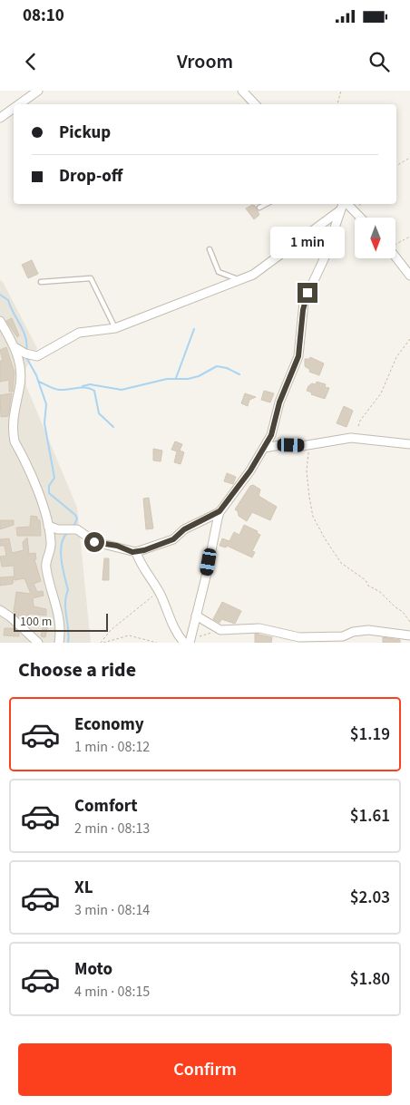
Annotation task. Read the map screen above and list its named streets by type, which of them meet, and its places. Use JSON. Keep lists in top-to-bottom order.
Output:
{
  "scale_bar": "100 m",
  "north": "bottom",
  "page": {
    "status": "08:10",
    "header": "Vroom",
    "banner": ["Pickup", "Drop-off"],
    "bubble": "1 min",
    "scale": "100 m",
    "heading": "Choose a ride",
    "list": [
      {
        "name": "Economy",
        "note": "1 min · 08:12",
        "value": "$1.19"
      },
      {
        "name": "Comfort",
        "note": "2 min · 08:13",
        "value": "$1.61"
      },
      {
        "name": "XL",
        "note": "3 min · 08:14",
        "value": "$2.03"
      },
      {
        "name": "Moto",
        "note": "4 min · 08:15",
        "value": "$1.80"
      }
    ],
    "buttons": "Confirm"
  }
}
